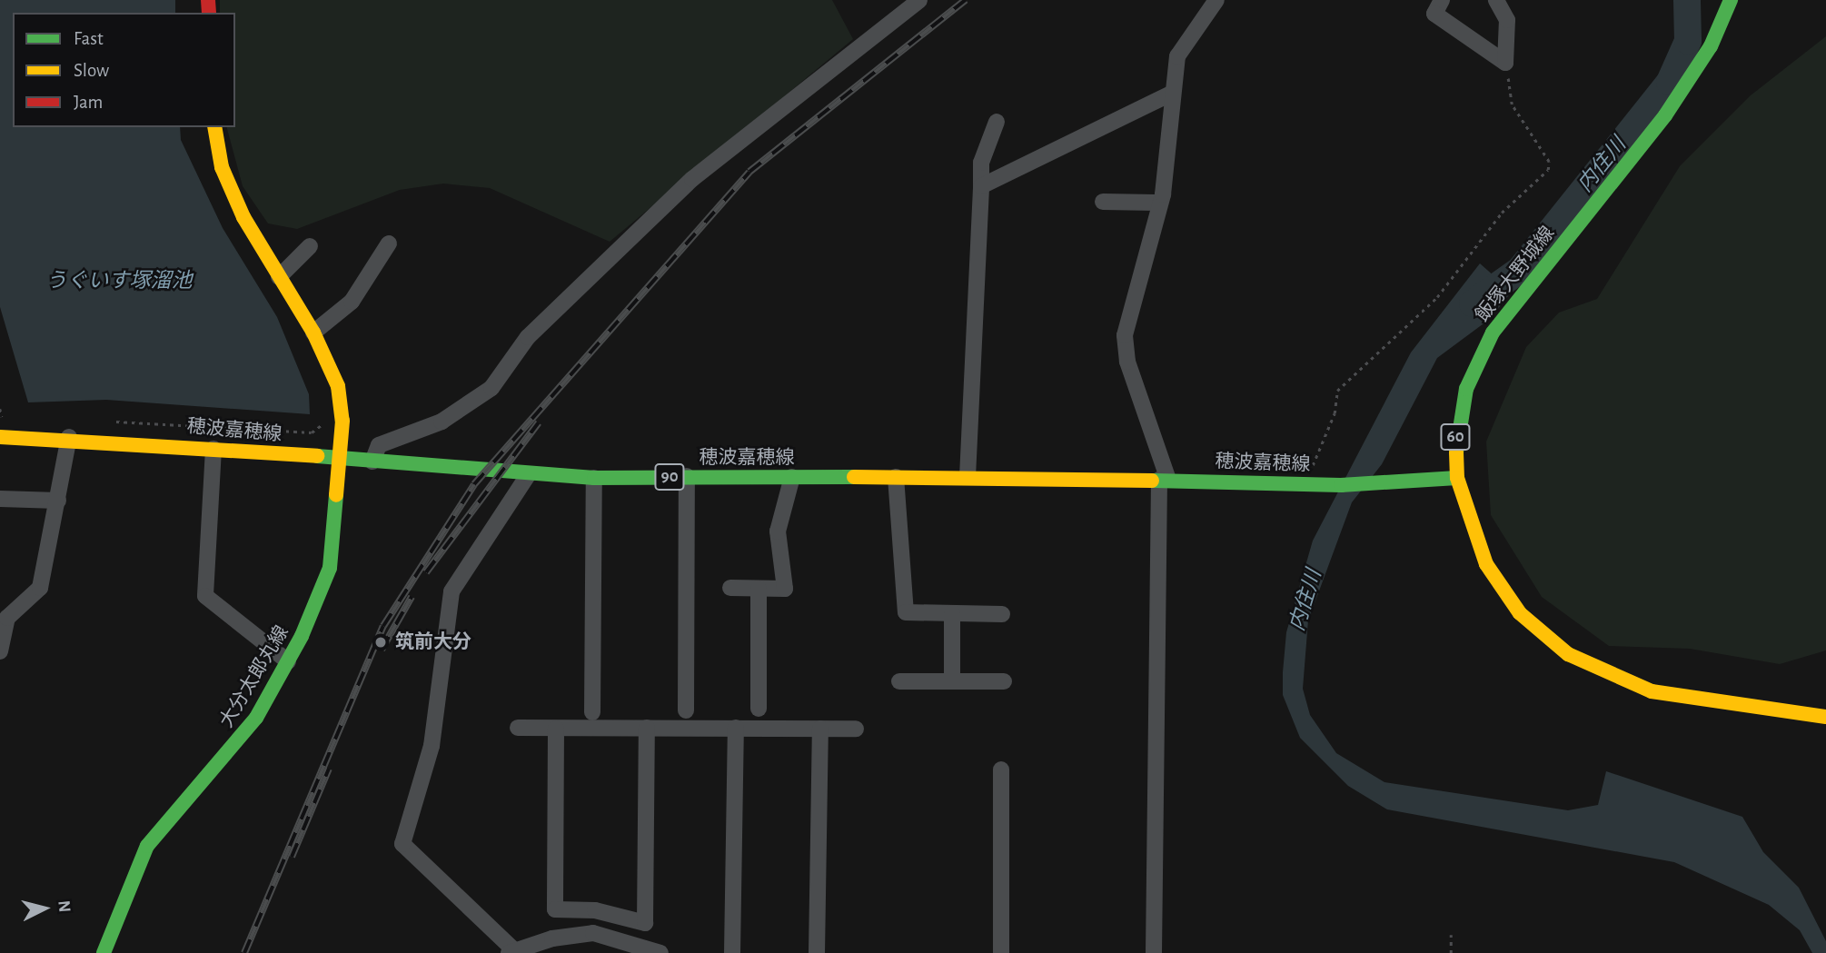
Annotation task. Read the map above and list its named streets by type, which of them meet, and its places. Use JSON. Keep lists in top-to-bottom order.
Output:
{
  "streets": {
    "main road": [
      "飯塚大野城線",
      "穂波嘉穂線",
      "60",
      "90",
      "大分太郎丸線"
    ]
  },
  "crossings": [
    ["飯塚大野城線", "穂波嘉穂線"],
    ["穂波嘉穂線", "大分太郎丸線"]
  ],
  "water": ["内住川", "うぐいす塚溜池"],
  "places": ["筑前大分"],
  "legend": ["Fast", "Slow", "Jam"],
  "north": "right"
}
